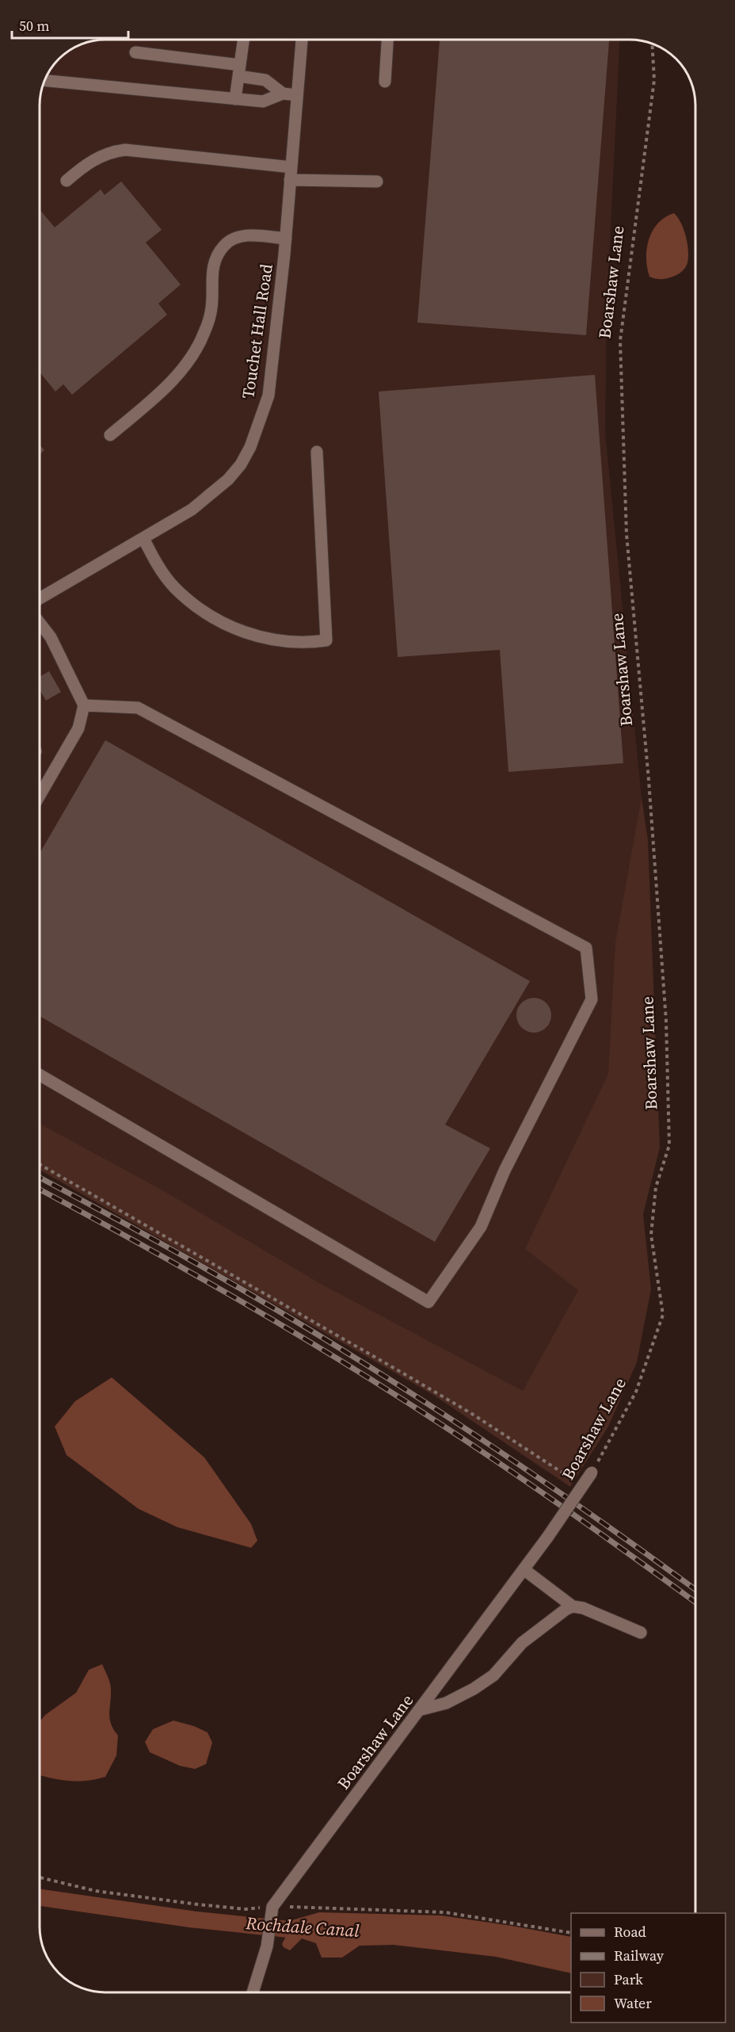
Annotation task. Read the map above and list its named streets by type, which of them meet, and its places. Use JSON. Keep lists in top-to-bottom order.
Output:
{
  "streets": {
    "street": ["Boarshaw Lane", "Touchet Hall Road"]
  },
  "water": ["Rochdale Canal"],
  "legend": [
    "Road",
    "Railway",
    "Park",
    "Water"
  ],
  "scale_bar": "50 m"
}
